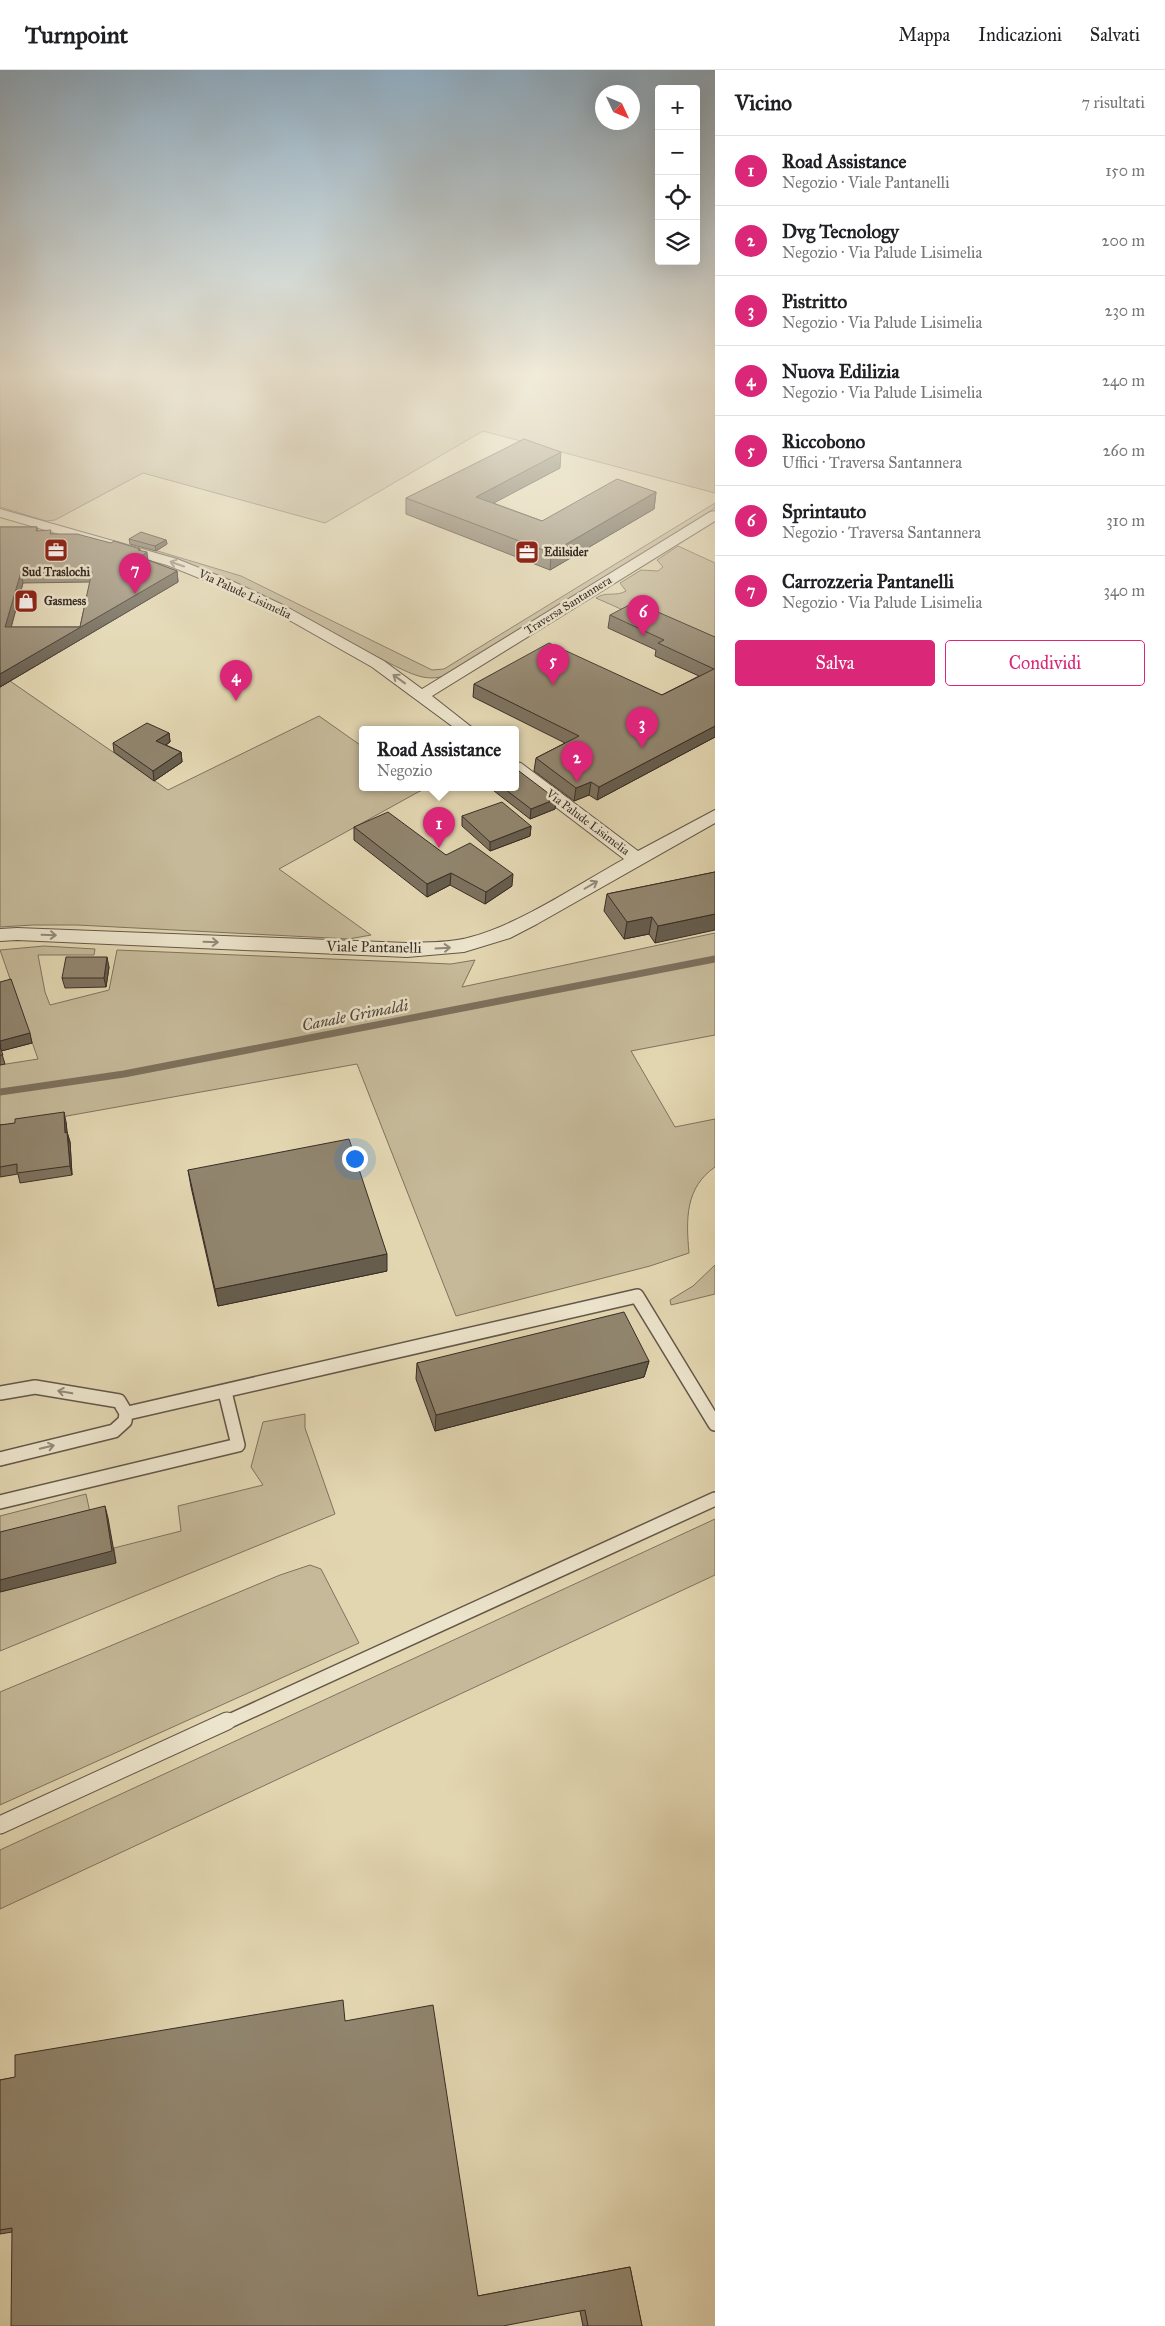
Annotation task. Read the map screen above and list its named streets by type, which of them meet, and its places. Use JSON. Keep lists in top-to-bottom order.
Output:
{
  "streets": {
    "street": ["Via Palude Lisimelia", "Traversa Santannera", "Viale Pantanelli"]
  },
  "crossings": [
    ["Via Palude Lisimelia", "Traversa Santannera"],
    ["Via Palude Lisimelia", "Viale Pantanelli"]
  ],
  "one_way": ["Via Palude Lisimelia", "Viale Pantanelli"],
  "water": ["Canale Grimaldi"],
  "places": {
    "office": ["Sud Traslochi", "Edilsider"],
    "shop": ["Gasmess"]
  },
  "north": "bottom right",
  "page": {
    "header": "Turnpoint",
    "nav": ["Mappa", "Indicazioni", "Salvati"],
    "heading": ["Vicino", "7 risultati"],
    "map_buttons": ["+", "−"],
    "list": [
      {
        "mark": "1",
        "name": "Road Assistance",
        "note": "Negozio · Viale Pantanelli",
        "value": "150 m"
      },
      {
        "mark": "2",
        "name": "Dvg Tecnology",
        "note": "Negozio · Via Palude Lisimelia",
        "value": "200 m"
      },
      {
        "mark": "3",
        "name": "Pistritto",
        "note": "Negozio · Via Palude Lisimelia",
        "value": "230 m"
      },
      {
        "mark": "4",
        "name": "Nuova Edilizia",
        "note": "Negozio · Via Palude Lisimelia",
        "value": "240 m"
      },
      {
        "mark": "5",
        "name": "Riccobono",
        "note": "Uffici · Traversa Santannera",
        "value": "260 m"
      },
      {
        "mark": "6",
        "name": "Sprintauto",
        "note": "Negozio · Traversa Santannera",
        "value": "310 m"
      },
      {
        "mark": "7",
        "name": "Carrozzeria Pantanelli",
        "note": "Negozio · Via Palude Lisimelia",
        "value": "340 m"
      }
    ],
    "pins": [
      "7",
      "6",
      "5",
      "4",
      "3",
      "2",
      "1"
    ],
    "buttons": ["Salva", "Condividi"],
    "popup": ["Road Assistance", "Negozio"]
  }
}
